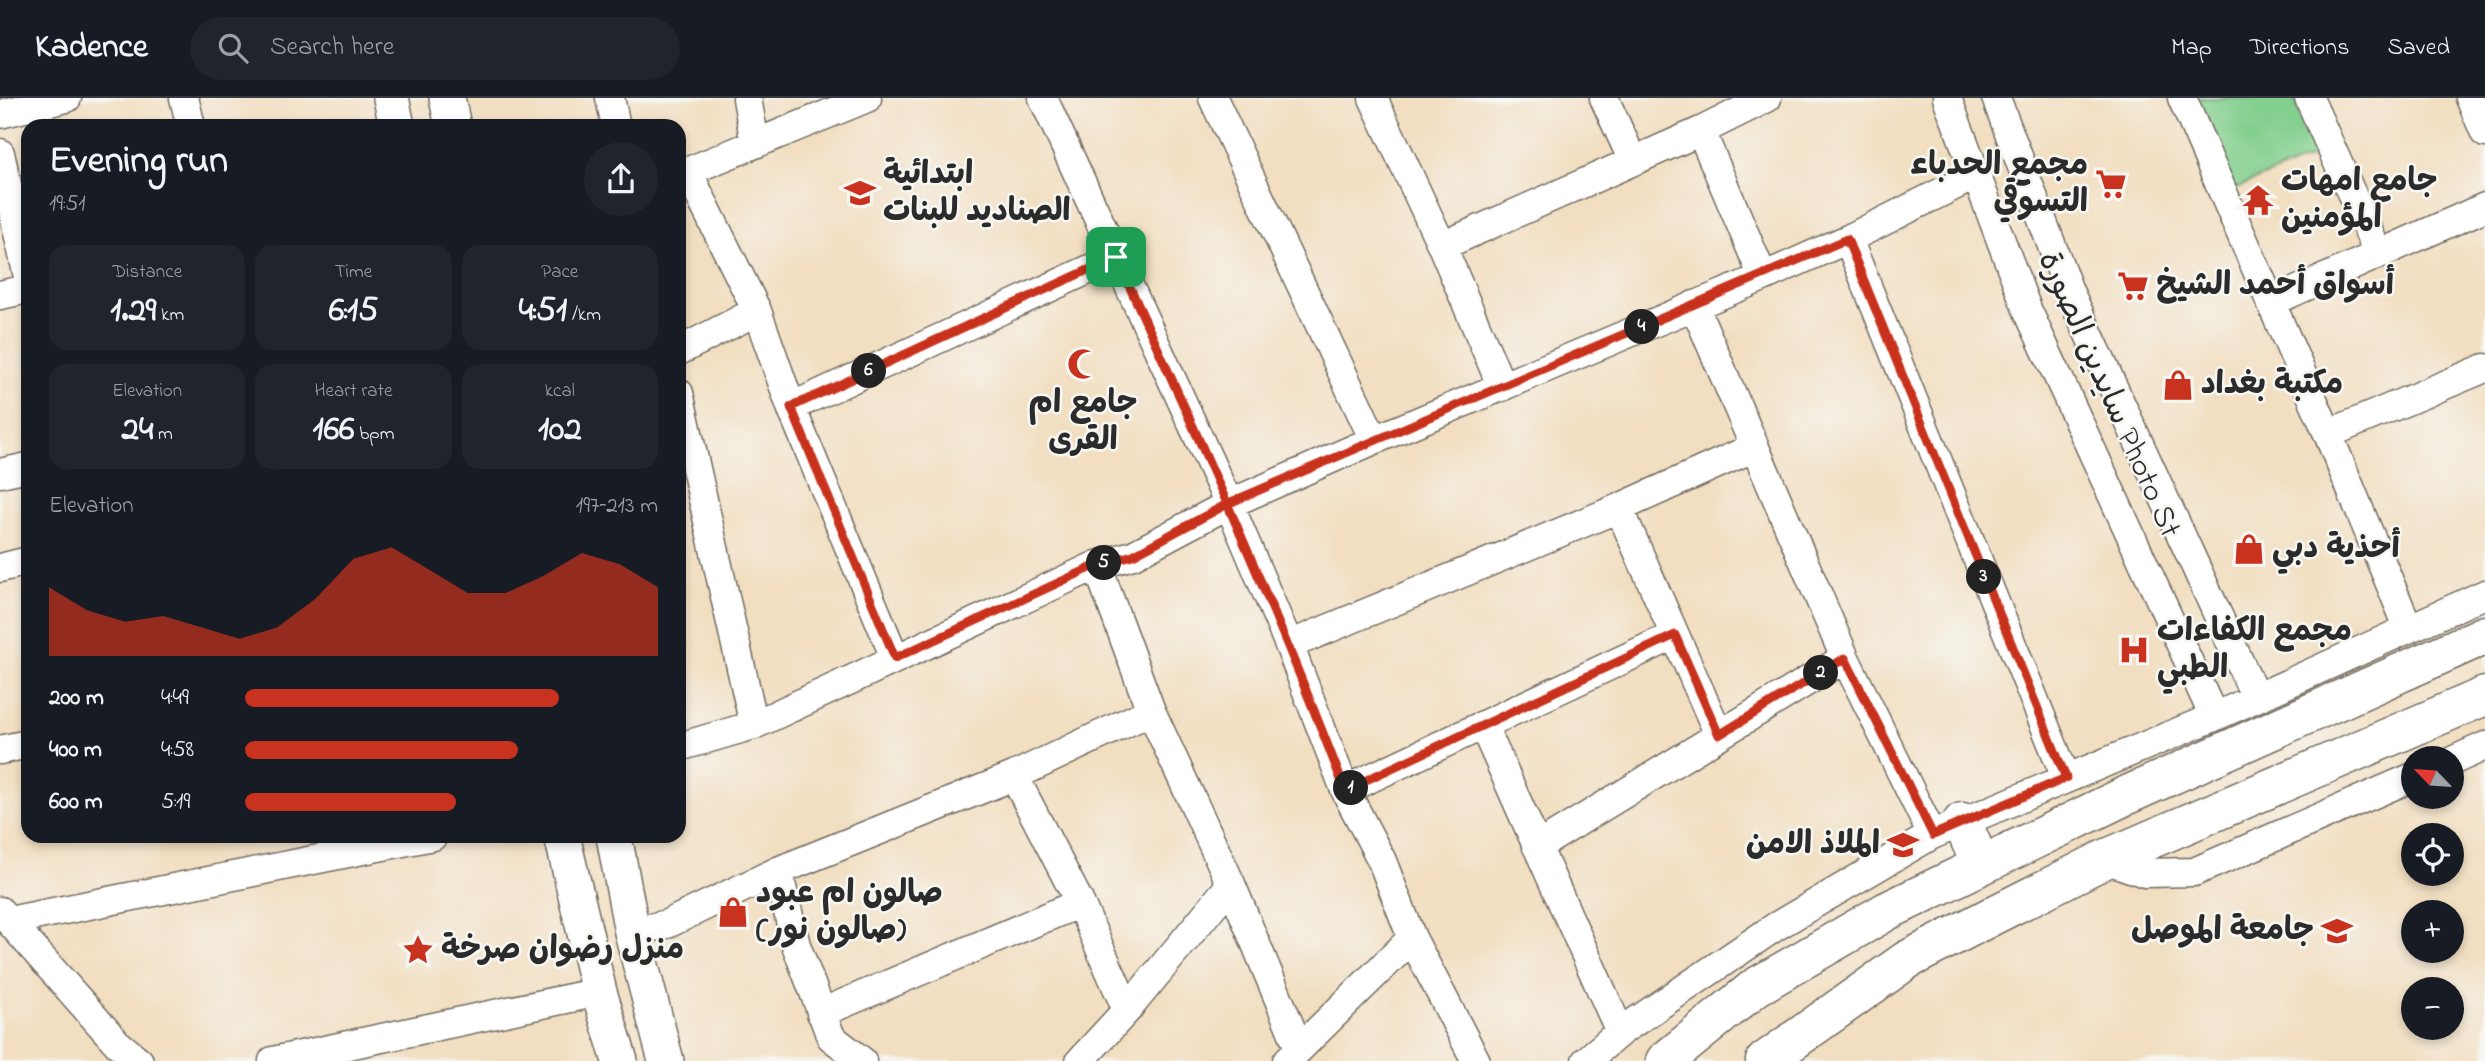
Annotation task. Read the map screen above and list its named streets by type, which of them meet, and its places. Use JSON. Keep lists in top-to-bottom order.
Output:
{
  "streets": {
    "street": ["سايدين الصورة Photo St"]
  },
  "places": {
    "supermarket": ["مجمع الحدباء التسوقي", "أسواق أحمد الشيخ"],
    "school or university": ["ابتدائية الصناديد للبنات", "الملاذ الامن", "جامعة الموصل"],
    "temple": ["جامع امهات المؤمنين"],
    "mosque": ["جامع ام القرى"],
    "shop": ["مكتبة بغداد", "أحذية دبي", "صالون ام عبود (صالون نور)"],
    "hospital": ["مجمع الكفاءات الطبي"],
    "place": ["منزل رضوان صرخة"]
  },
  "north": "top left",
  "page": {
    "header": "Kadence",
    "search": "Search here",
    "nav": ["Map", "Directions", "Saved"],
    "heading": ["Evening run", "19:51"],
    "stats": [
      ["Distance", "1.29 km"],
      ["Time", "6:15"],
      ["Pace", "4:51 /km"],
      ["Elevation", "24 m"],
      ["Heart rate", "166 bpm"],
      ["kcal", "102"]
    ],
    "pins": [
      "4",
      "6",
      "5",
      "3",
      "2",
      "1"
    ],
    "chart": ["Elevation", "197–213 m"],
    "list": [
      {
        "name": "200 m",
        "note": "4:49"
      },
      {
        "name": "400 m",
        "note": "4:58"
      },
      {
        "name": "600 m",
        "note": "5:19"
      }
    ],
    "map_buttons": ["+", "−"]
  }
}
